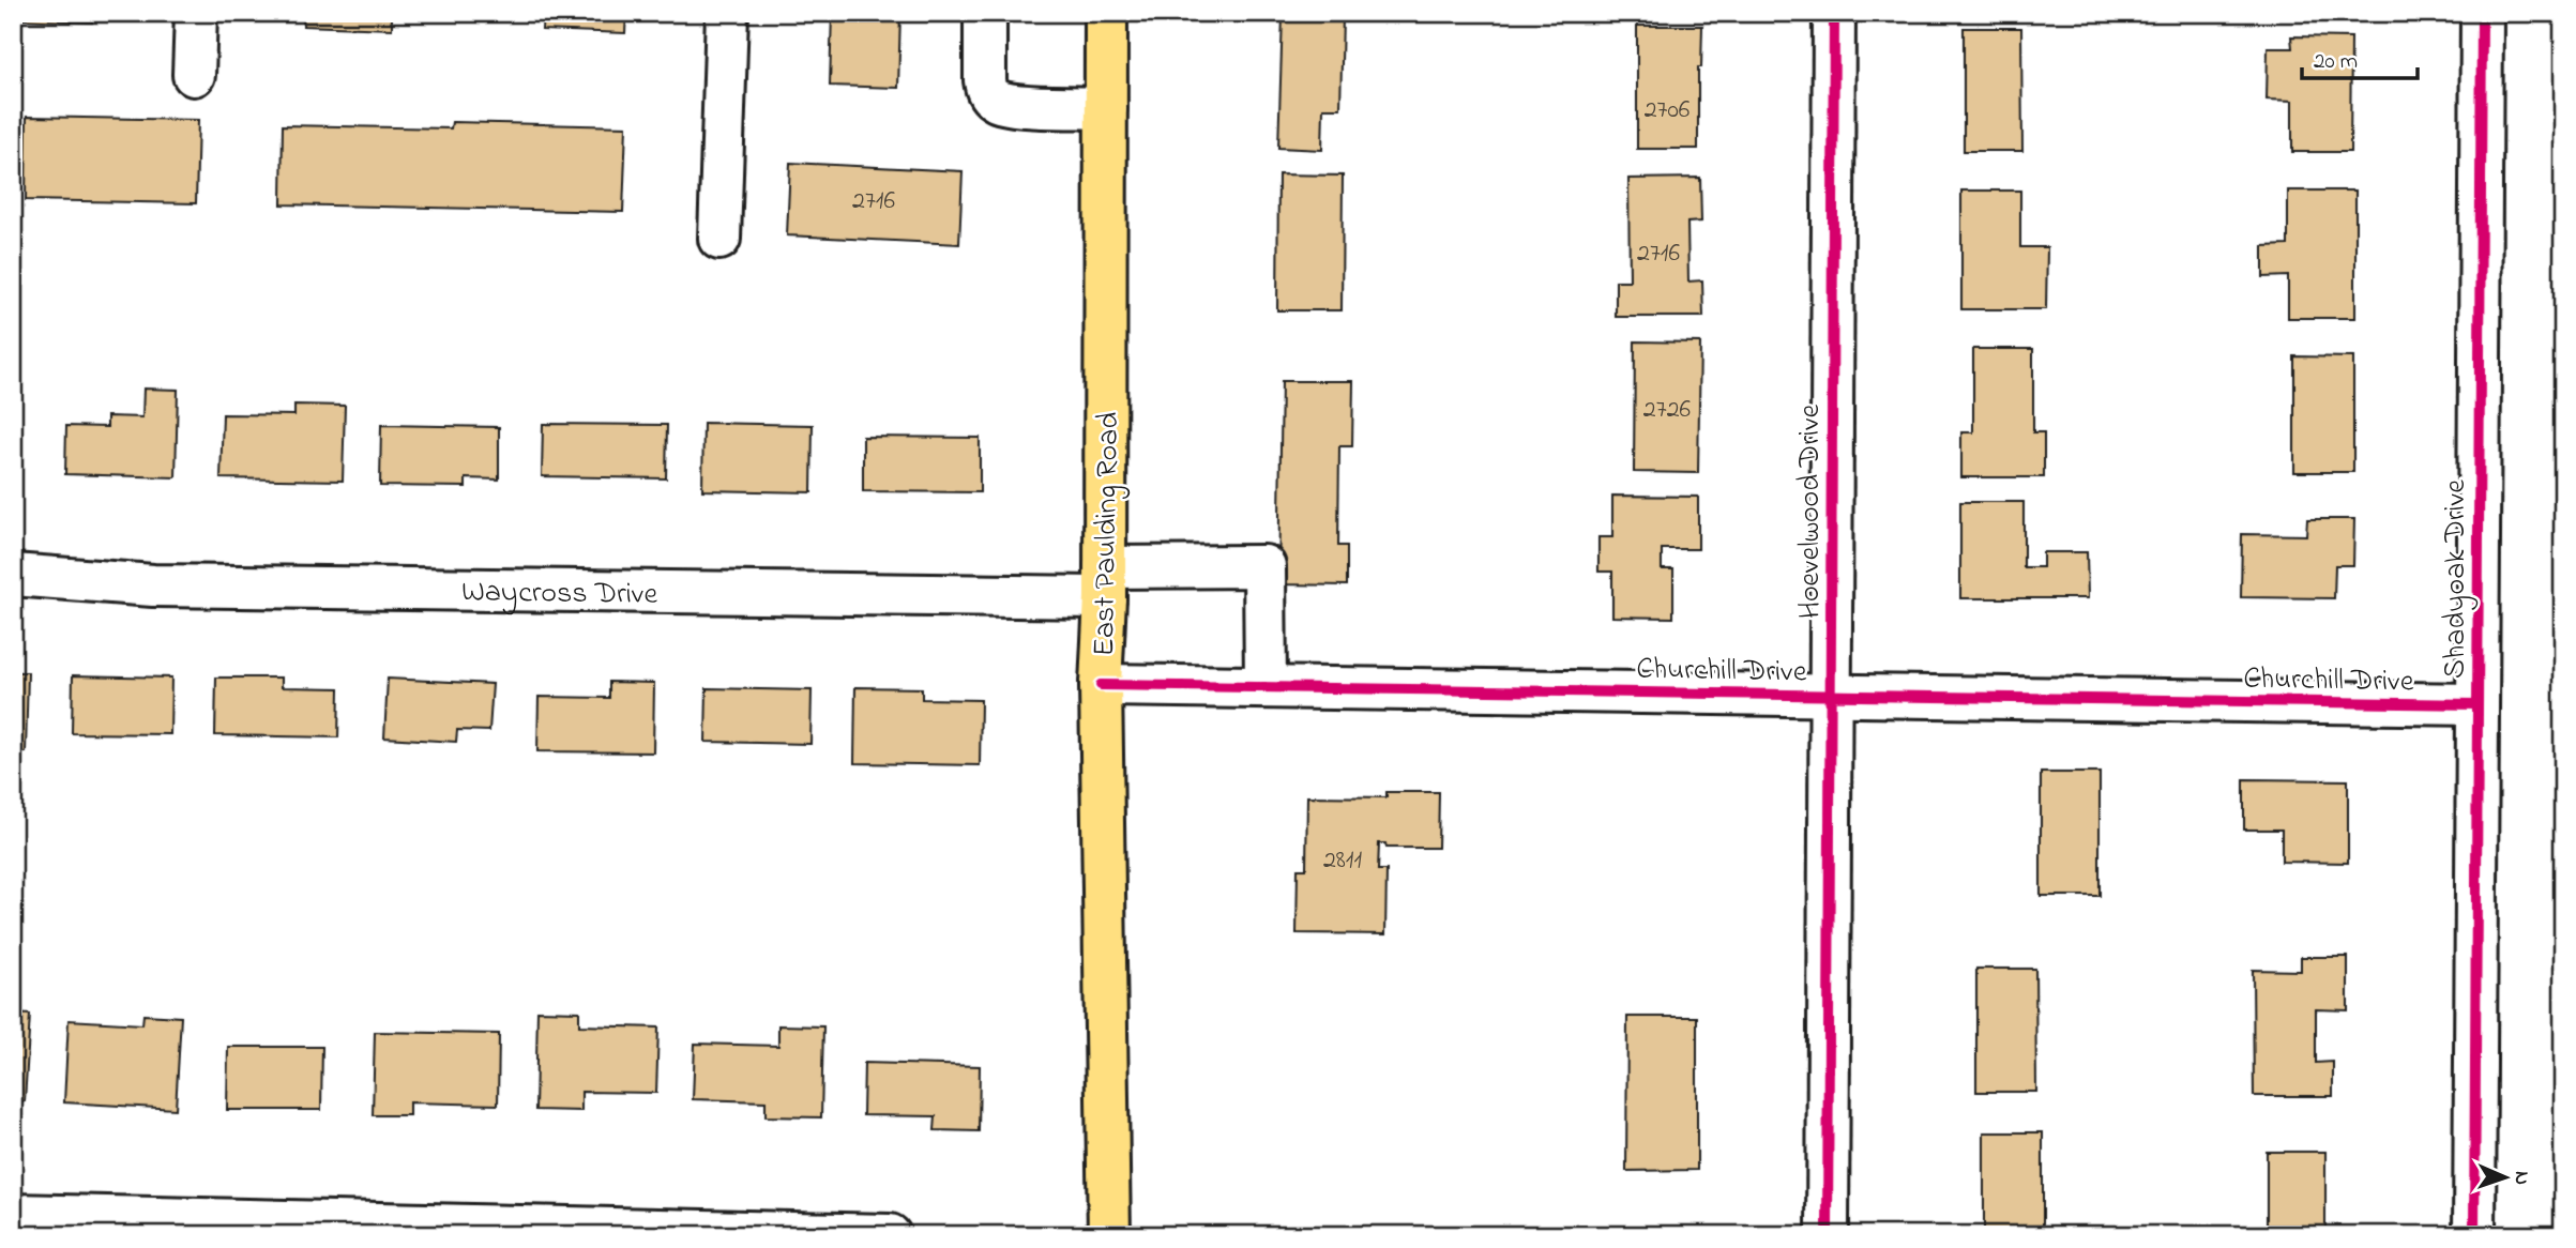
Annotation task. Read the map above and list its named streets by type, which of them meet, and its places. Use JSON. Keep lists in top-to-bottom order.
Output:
{
  "streets": {
    "main road": ["East Paulding Road"],
    "street": [
      "Hoevelwood Drive",
      "Shadyoak Drive",
      "Waycross Drive",
      "Churchill Drive"
    ]
  },
  "crossings": [
    ["Hoevelwood Drive", "Churchill Drive"],
    ["East Paulding Road", "Waycross Drive"],
    ["East Paulding Road", "Churchill Drive"],
    ["Shadyoak Drive", "Churchill Drive"],
    ["Waycross Drive", "Churchill Drive"]
  ],
  "house_numbers": [
    "2706",
    "2716",
    "2716",
    "2726",
    "2811"
  ],
  "scale_bar": "20 m",
  "north": "right"
}
